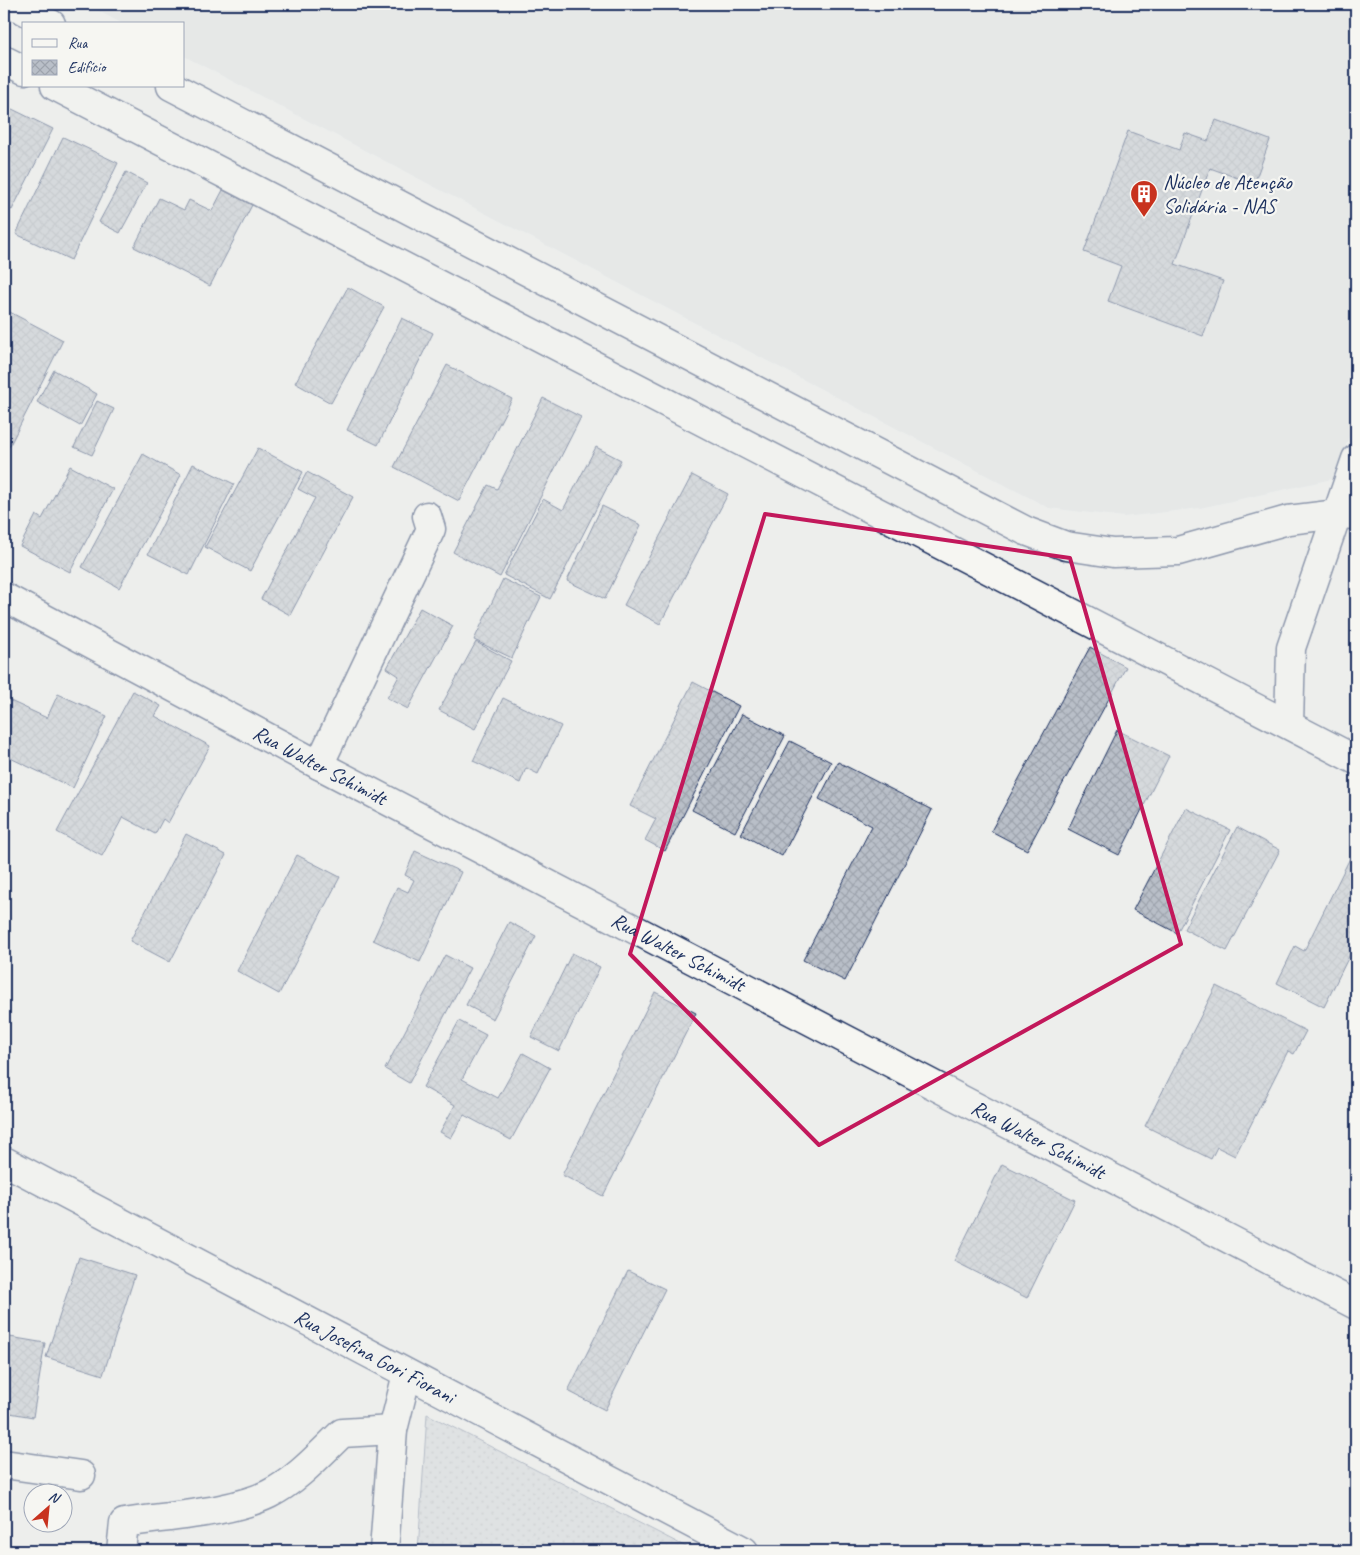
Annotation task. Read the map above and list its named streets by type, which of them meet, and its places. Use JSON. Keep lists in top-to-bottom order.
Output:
{
  "streets": {
    "street": ["Rua Walter Schimidt", "Rua Josefina Gori Fiorani"]
  },
  "places": {
    "building": ["Núcleo de Atenção Solidária - NAS"]
  },
  "legend": ["Rua", "Edifício"],
  "north": "top right"
}
